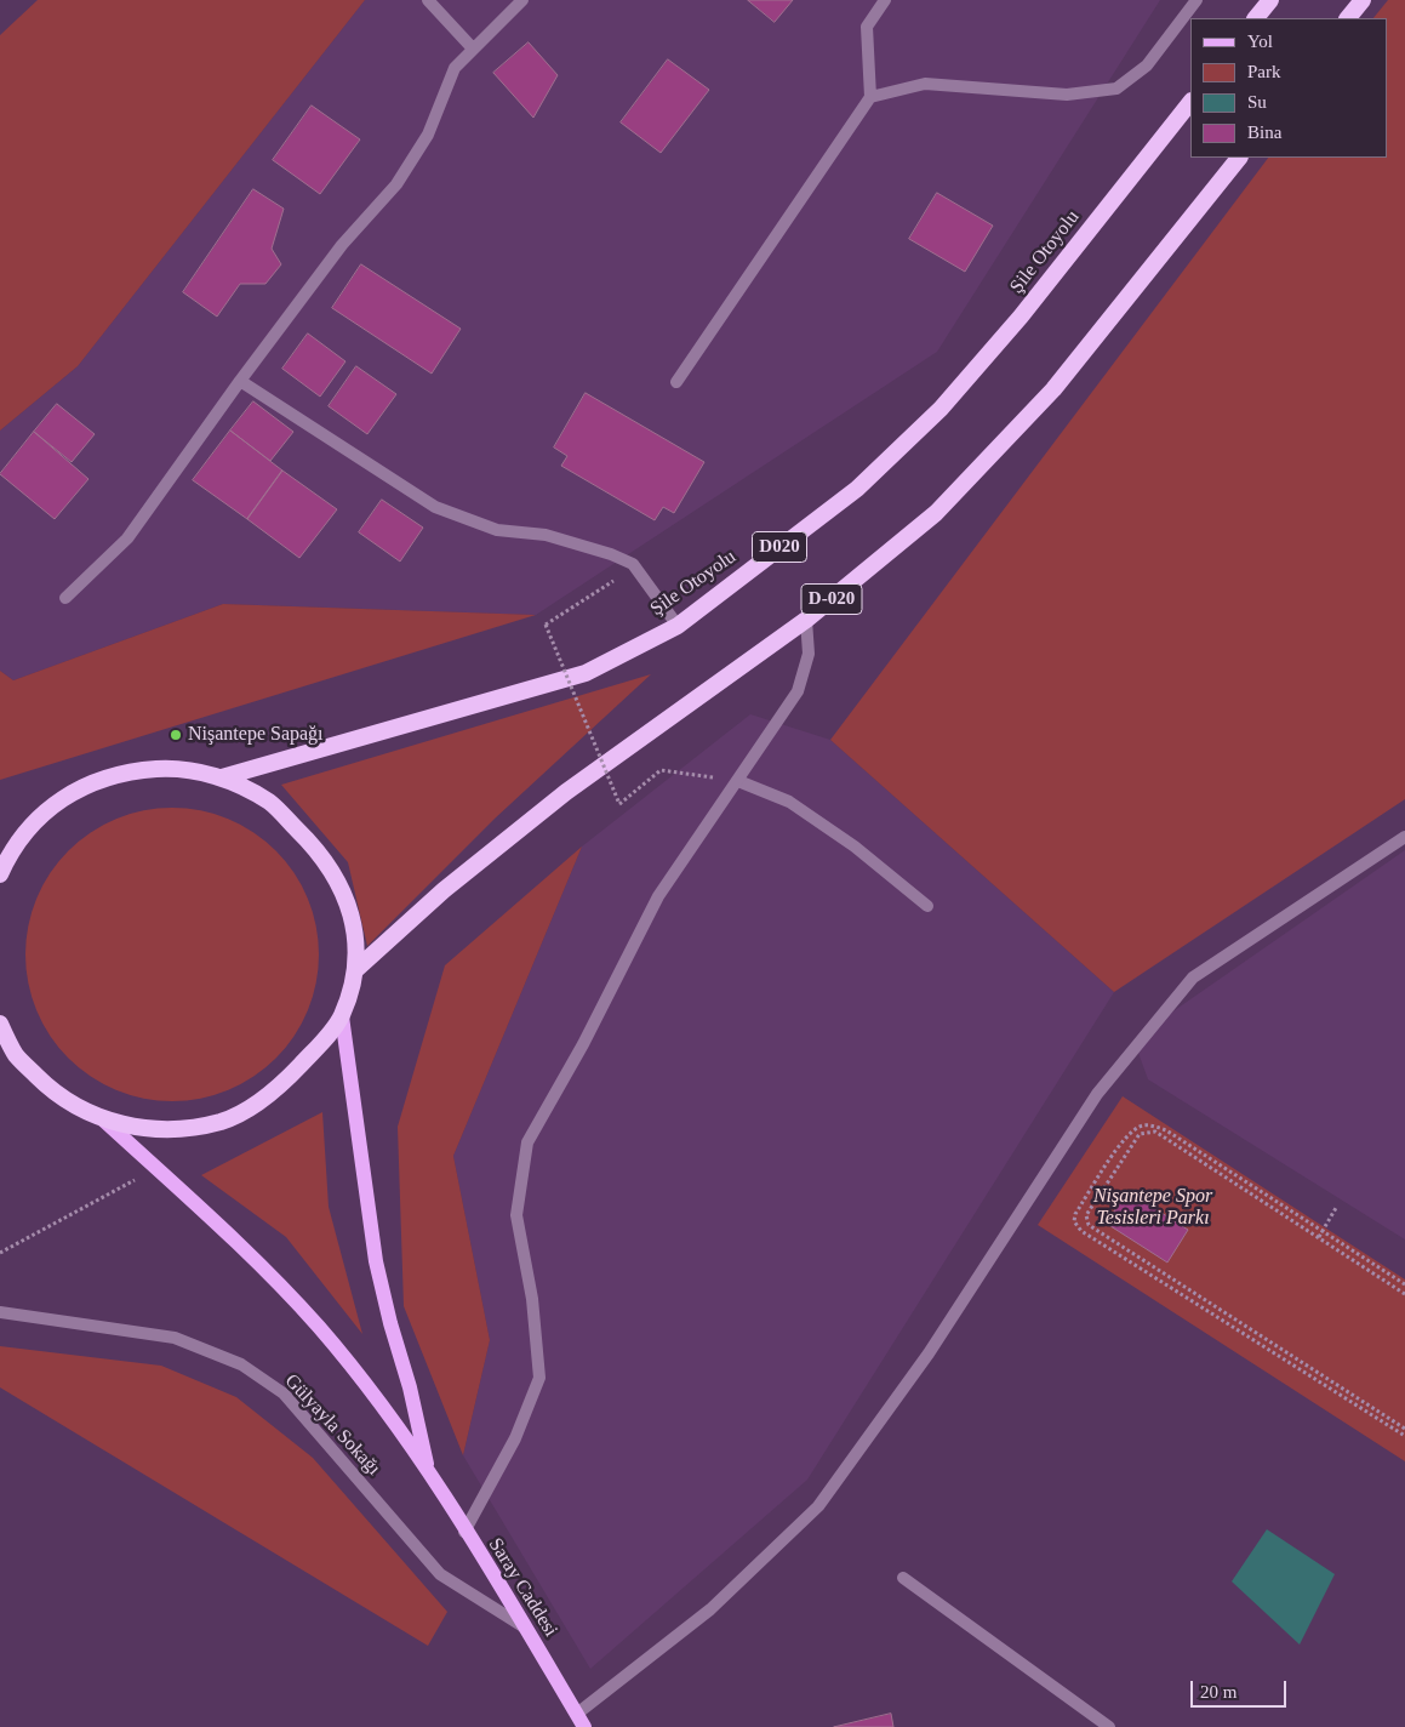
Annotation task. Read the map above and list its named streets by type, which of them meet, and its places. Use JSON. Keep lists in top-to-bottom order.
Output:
{
  "streets": {
    "highway": ["Şile Otoyolu", "D020", "D-020"],
    "main road": ["Saray Caddesi"],
    "street": ["Gülyayla Sokağı"]
  },
  "crossings": [
    ["Gülyayla Sokağı", "Saray Caddesi"]
  ],
  "parks": ["Nişantepe Spor Tesisleri Parkı"],
  "places": ["Nişantepe Sapağı"],
  "legend": [
    "Yol",
    "Park",
    "Su",
    "Bina"
  ],
  "scale_bar": "20 m"
}
